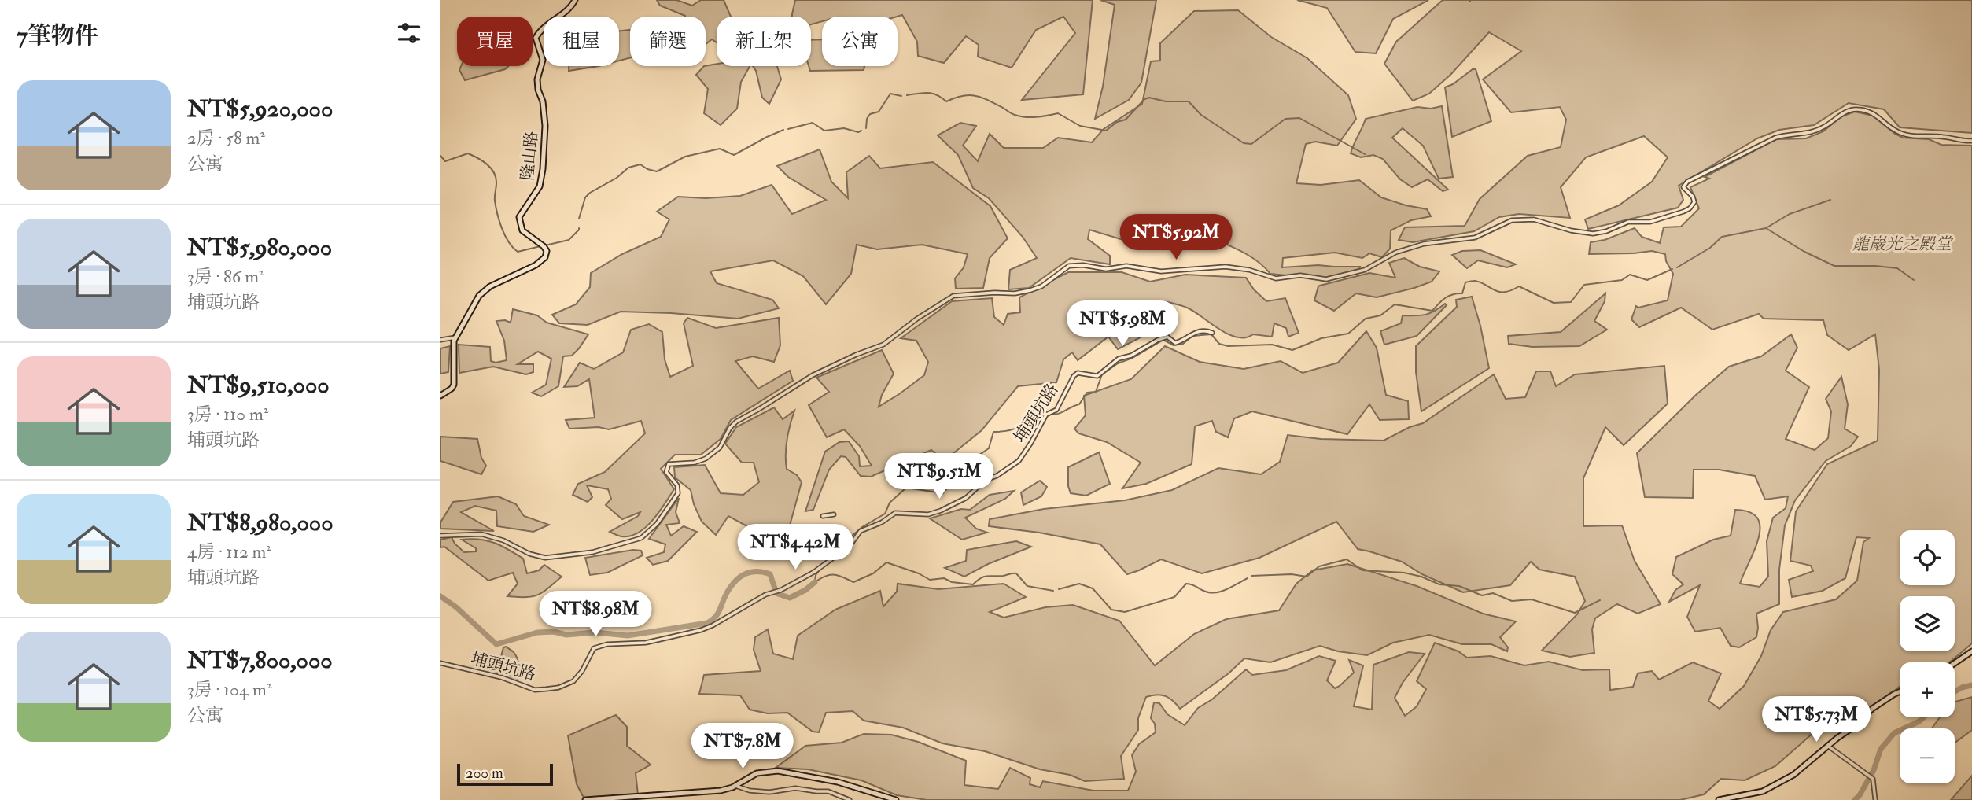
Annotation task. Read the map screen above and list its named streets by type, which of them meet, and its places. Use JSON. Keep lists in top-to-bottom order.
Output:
{
  "streets": {
    "street": ["隆山路", "埔頭坑路"]
  },
  "parks": ["龍巖光之殿堂"],
  "scale_bar": "200 m",
  "page": {
    "heading": "7筆物件",
    "chip": [
      "買屋",
      "租屋",
      "篩選",
      "新上架",
      "公寓"
    ],
    "list": [
      {
        "name": "NT$5,920,000",
        "note": "2房 · 58 m² · 公寓"
      },
      {
        "name": "NT$5,980,000",
        "note": "3房 · 86 m² · 埔頭坑路"
      },
      {
        "name": "NT$9,510,000",
        "note": "3房 · 110 m² · 埔頭坑路"
      },
      {
        "name": "NT$8,980,000",
        "note": "4房 · 112 m² · 埔頭坑路"
      },
      {
        "name": "NT$7,800,000",
        "note": "3房 · 104 m² · 公寓"
      }
    ],
    "price": [
      "NT$5.92M",
      "NT$5.98M",
      "NT$9.51M",
      "NT$4.42M",
      "NT$8.98M",
      "NT$5.73M",
      "NT$7.8M"
    ],
    "map_buttons": ["+", "−"],
    "scale": "200 m"
  }
}
